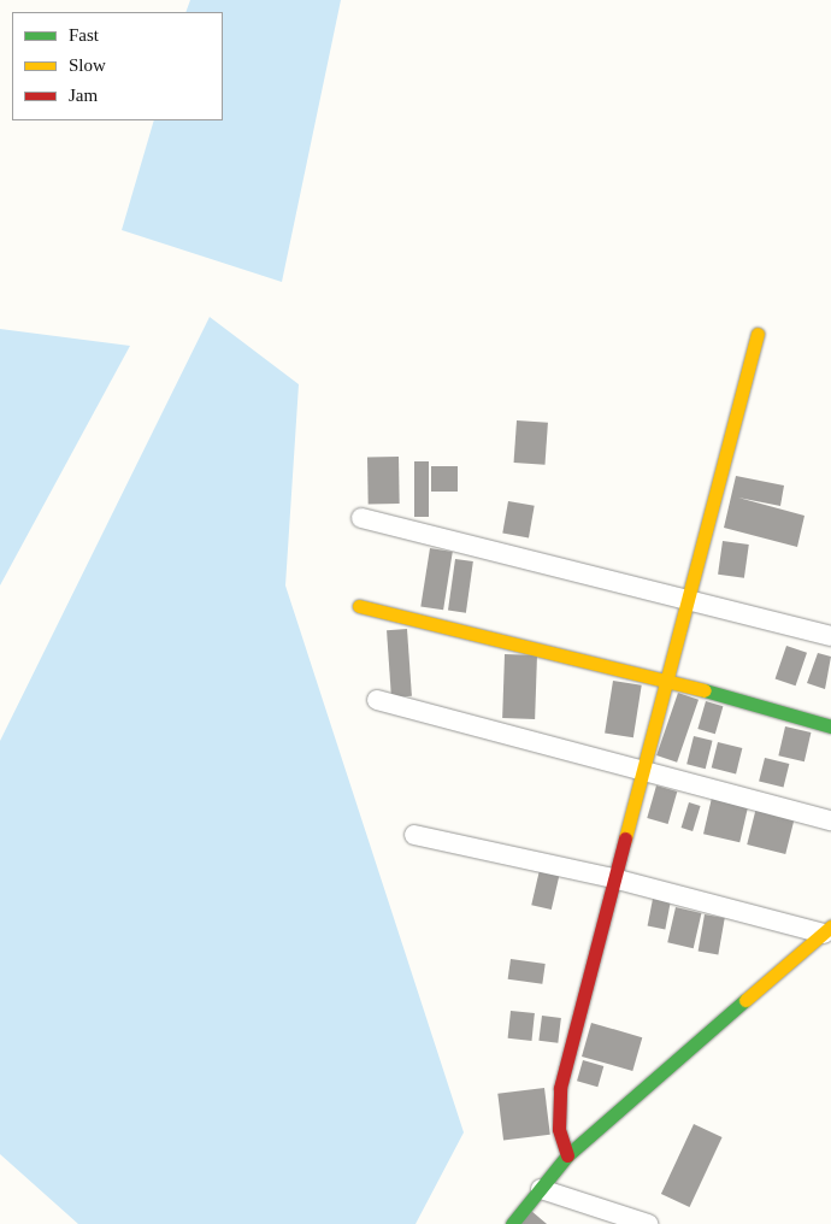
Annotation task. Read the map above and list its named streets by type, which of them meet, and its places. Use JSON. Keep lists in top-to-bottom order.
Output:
{
  "legend": ["Fast", "Slow", "Jam"]
}
